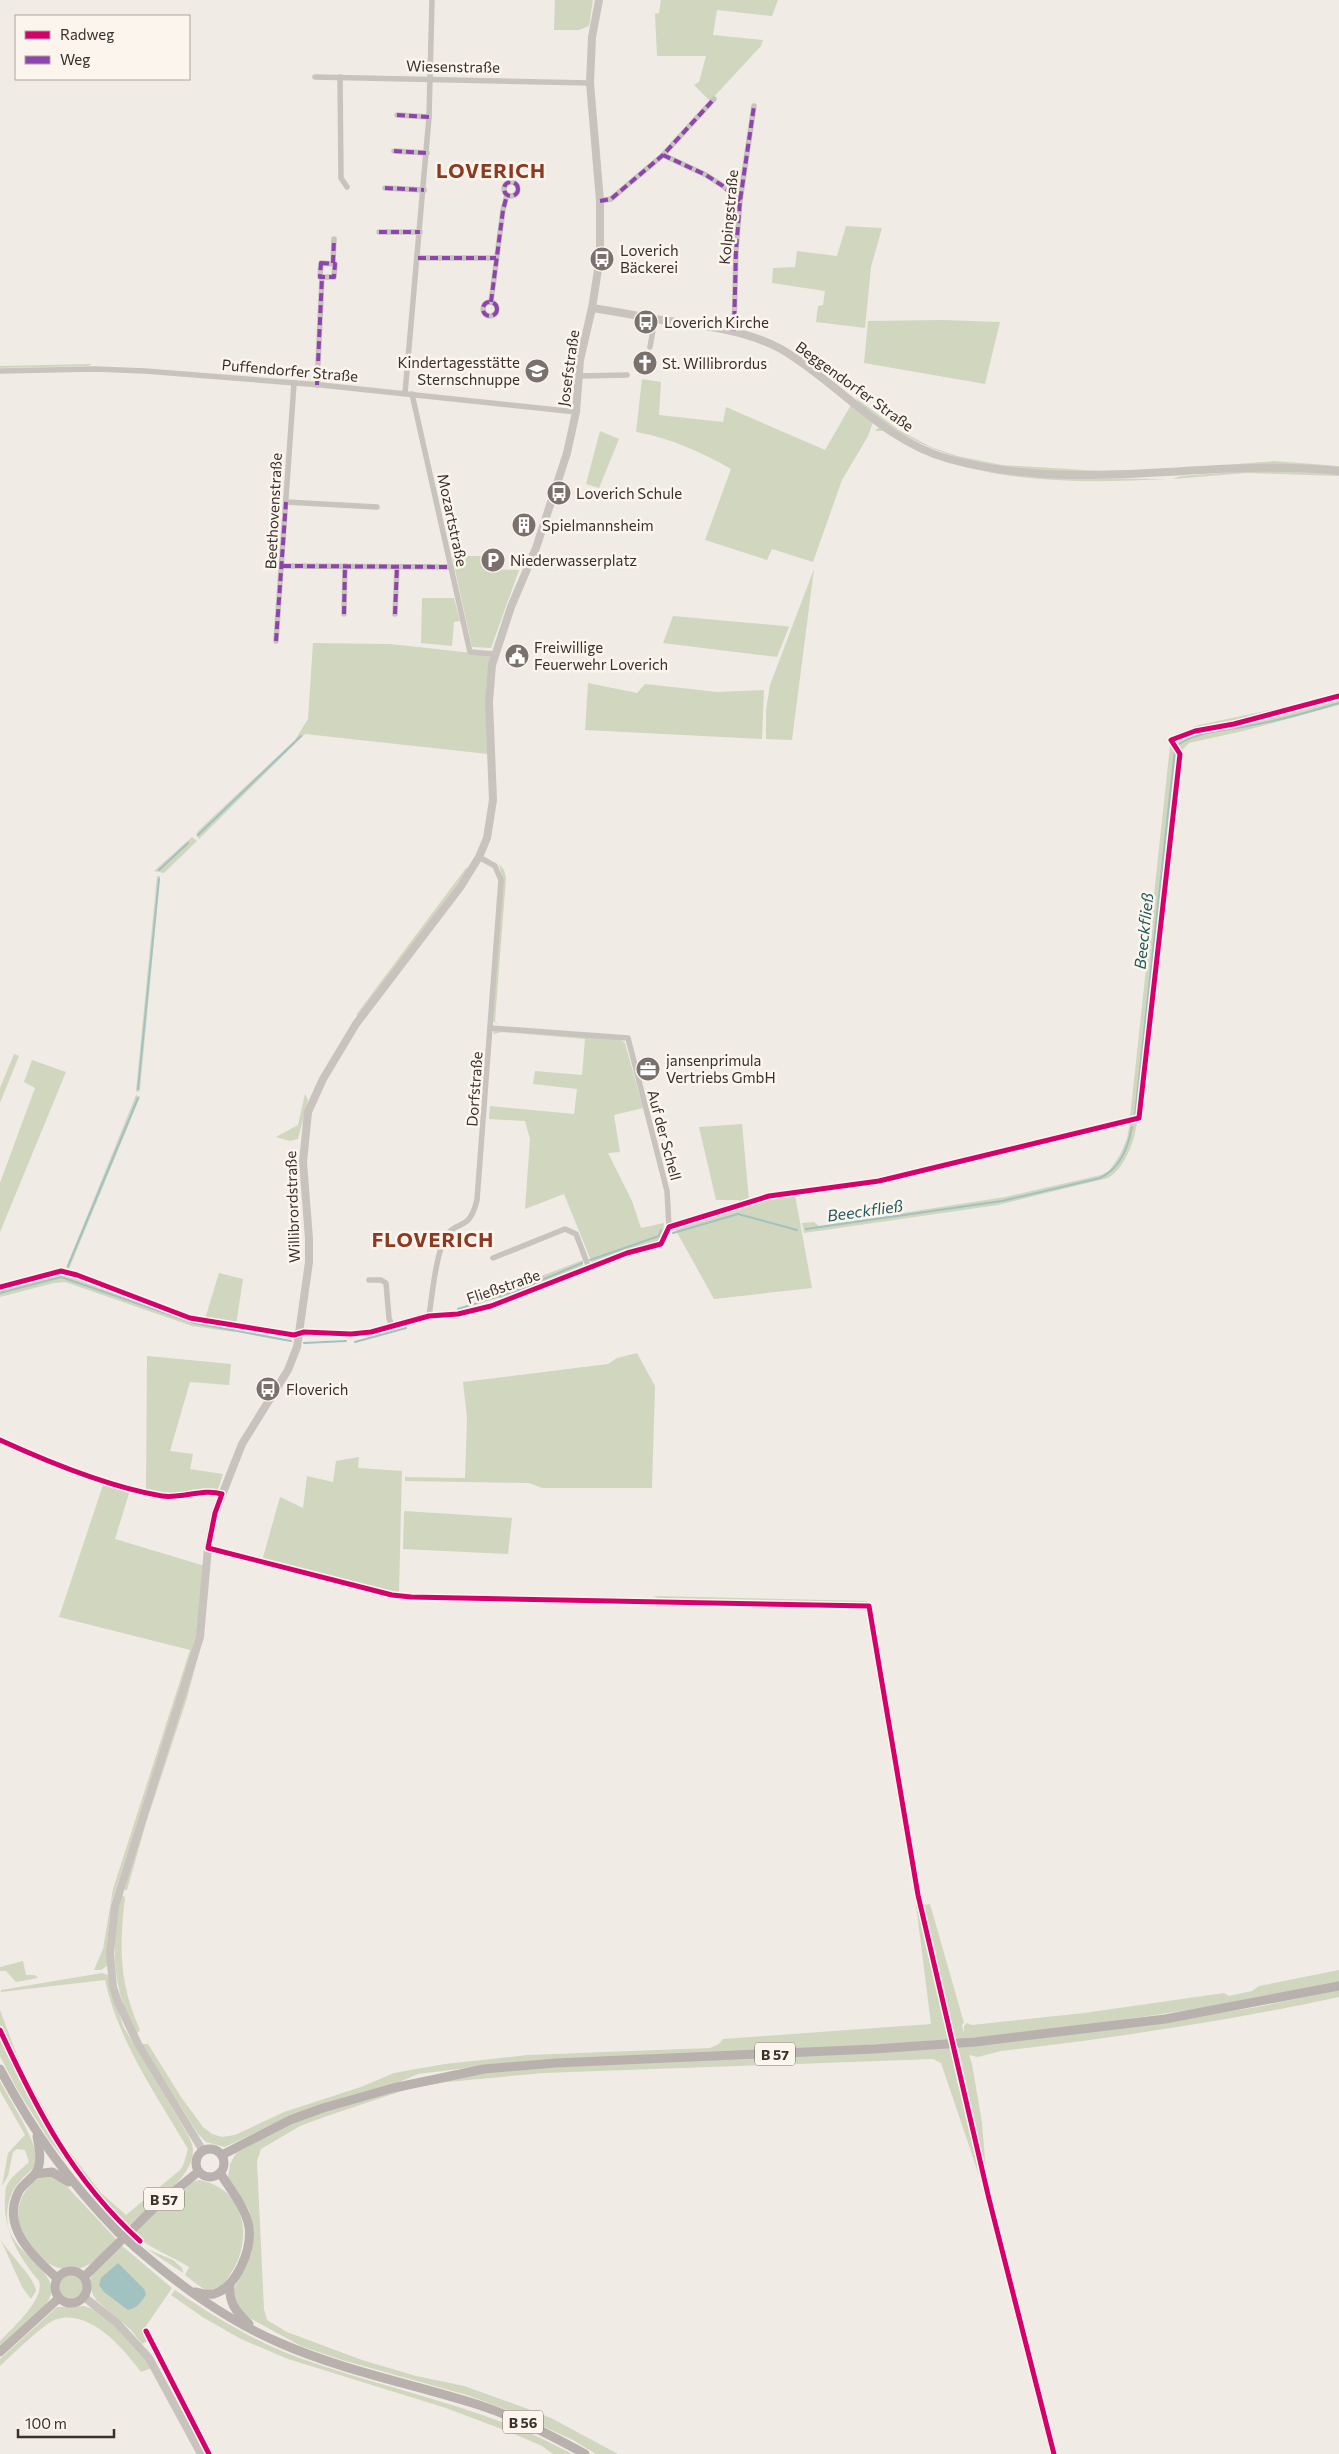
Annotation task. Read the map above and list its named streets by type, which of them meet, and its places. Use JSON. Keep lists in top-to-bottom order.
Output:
{
  "streets": {
    "main road": ["B 57", "B 56"],
    "street": [
      "Wiesenstraße",
      "Kolpingstraße",
      "Josefstraße",
      "Puffendorfer Straße",
      "Beggendorfer Straße",
      "Beethovenstraße",
      "Mozartstraße",
      "Dorfstraße",
      "Auf der Schell",
      "Willibrordstraße",
      "Fließstraße"
    ]
  },
  "crossings": [
    ["Wiesenstraße", "Josefstraße"],
    ["Kolpingstraße", "Beggendorfer Straße"],
    ["Josefstraße", "Puffendorfer Straße"],
    ["Josefstraße", "Beggendorfer Straße"],
    ["Josefstraße", "Mozartstraße"],
    ["Josefstraße", "Willibrordstraße"],
    ["Puffendorfer Straße", "Beethovenstraße"],
    ["Puffendorfer Straße", "Mozartstraße"],
    ["Dorfstraße", "Auf der Schell"],
    ["Dorfstraße", "Willibrordstraße"],
    ["Dorfstraße", "Fließstraße"],
    ["Auf der Schell", "Fließstraße"],
    ["Willibrordstraße", "Fließstraße"],
    ["Willibrordstraße", "B 57"]
  ],
  "districts": ["LOVERICH", "FLOVERICH"],
  "water": ["Beeckfließ"],
  "places": {
    "bus stop": [
      "Loverich Bäckerei",
      "Loverich Kirche",
      "Loverich Schule",
      "Floverich"
    ],
    "church": ["St. Willibrordus"],
    "school or university": ["Kindertagesstätte Sternschnuppe"],
    "building": ["Spielmannsheim"],
    "parking": ["Niederwasserplatz"],
    "public building": ["Freiwillige Feuerwehr Loverich"],
    "office": ["jansenprimula Vertriebs GmbH"]
  },
  "legend": ["Radweg", "Weg"],
  "scale_bar": "100 m"
}
